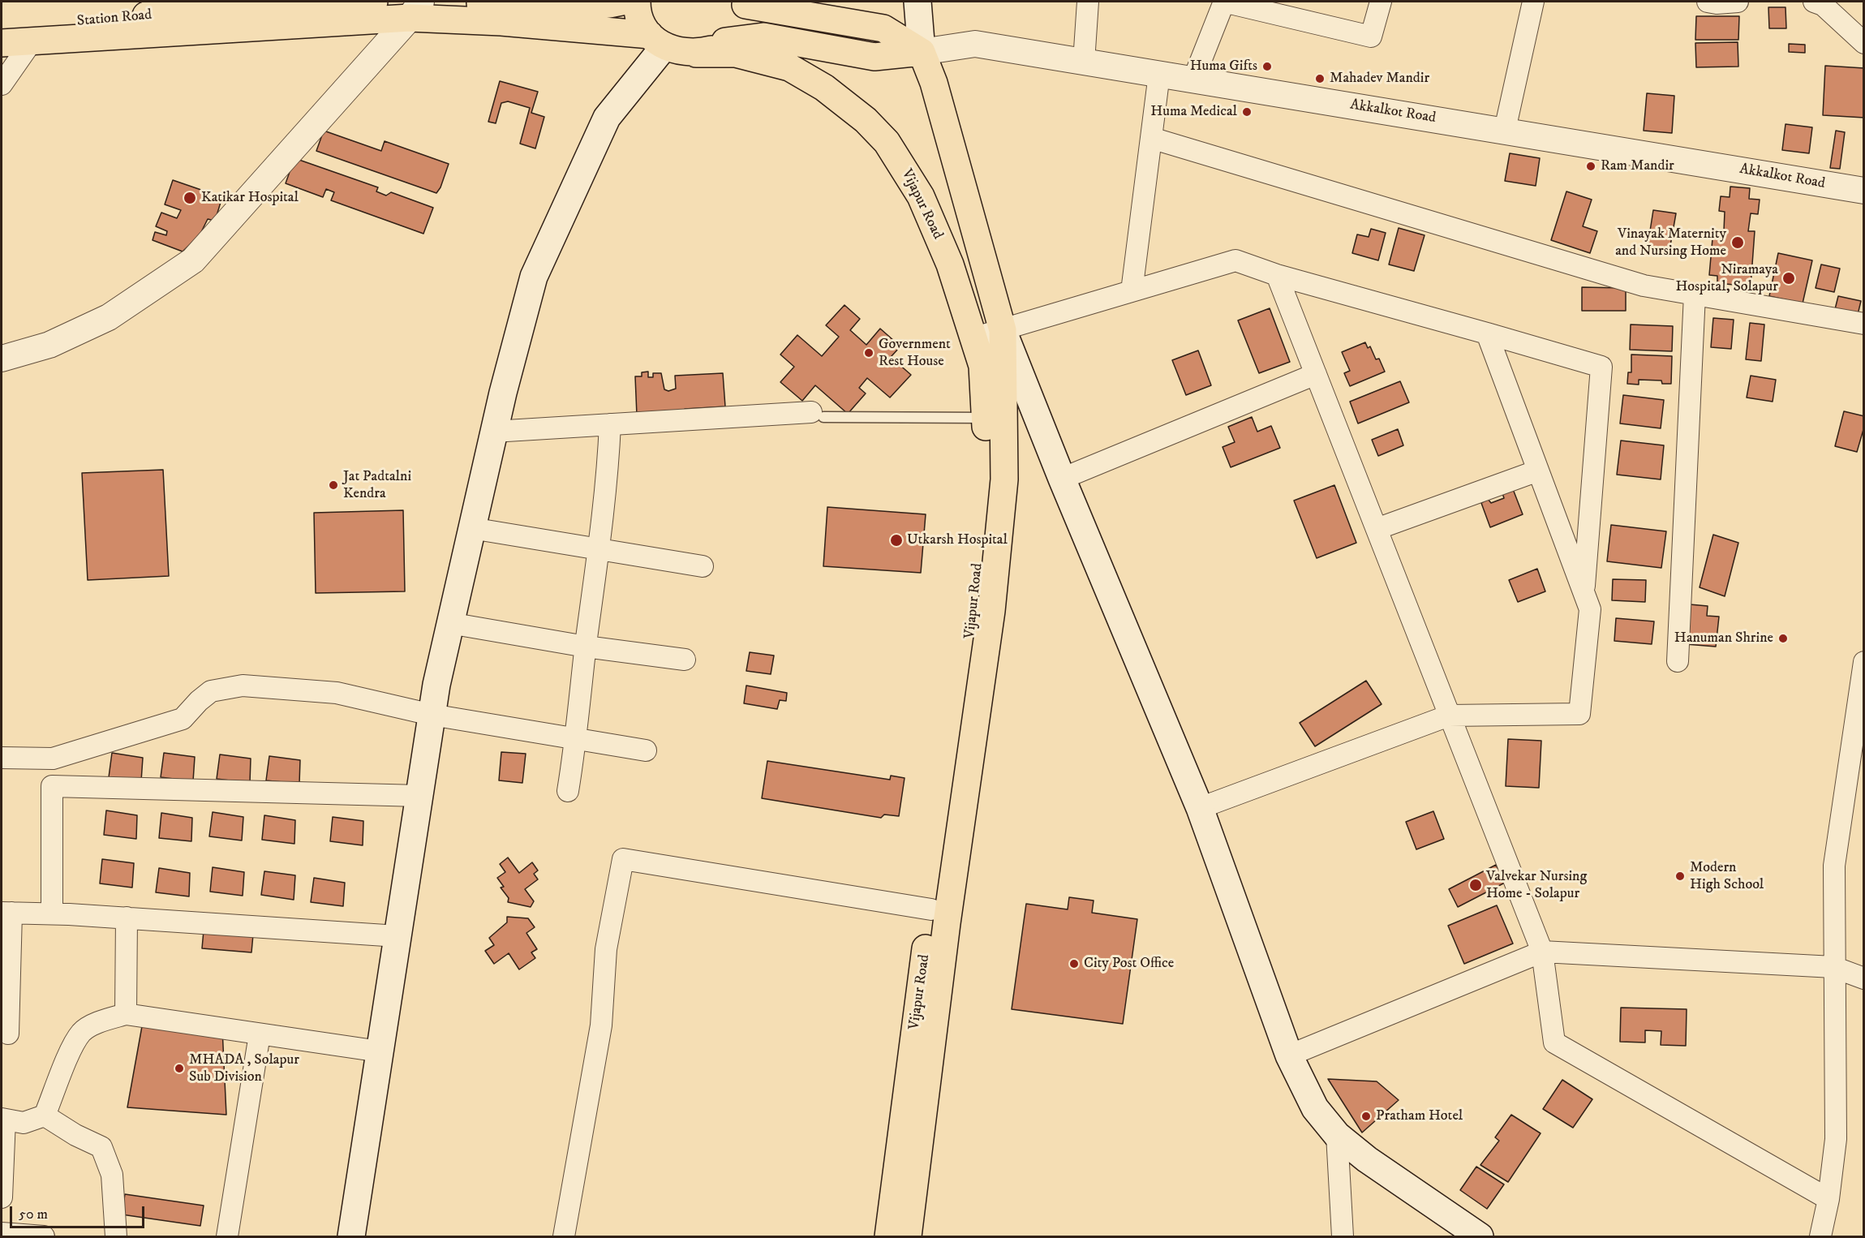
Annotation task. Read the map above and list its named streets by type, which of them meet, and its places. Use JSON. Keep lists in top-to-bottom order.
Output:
{
  "streets": {
    "main road": ["Station Road", "Vijapur Road"],
    "street": ["Akkalkot Road"]
  },
  "crossings": [
    ["Akkalkot Road", "Vijapur Road"]
  ],
  "places": [
    "Huma Gifts",
    "Mahadev Mandir",
    "Huma Medical",
    "Ram Mandir",
    "Katikar Hospital",
    "Vinayak Maternity and Nursing Home",
    "Niramaya Hospital, Solapur",
    "Government Rest House",
    "Jat Padtalni Kendra",
    "Utkarsh Hospital",
    "Hanuman Shrine",
    "Modern High School",
    "Valvekar Nursing Home - Solapur",
    "City Post Office",
    "MHADA , Solapur Sub Division",
    "Pratham Hotel"
  ],
  "scale_bar": "50 m"
}
